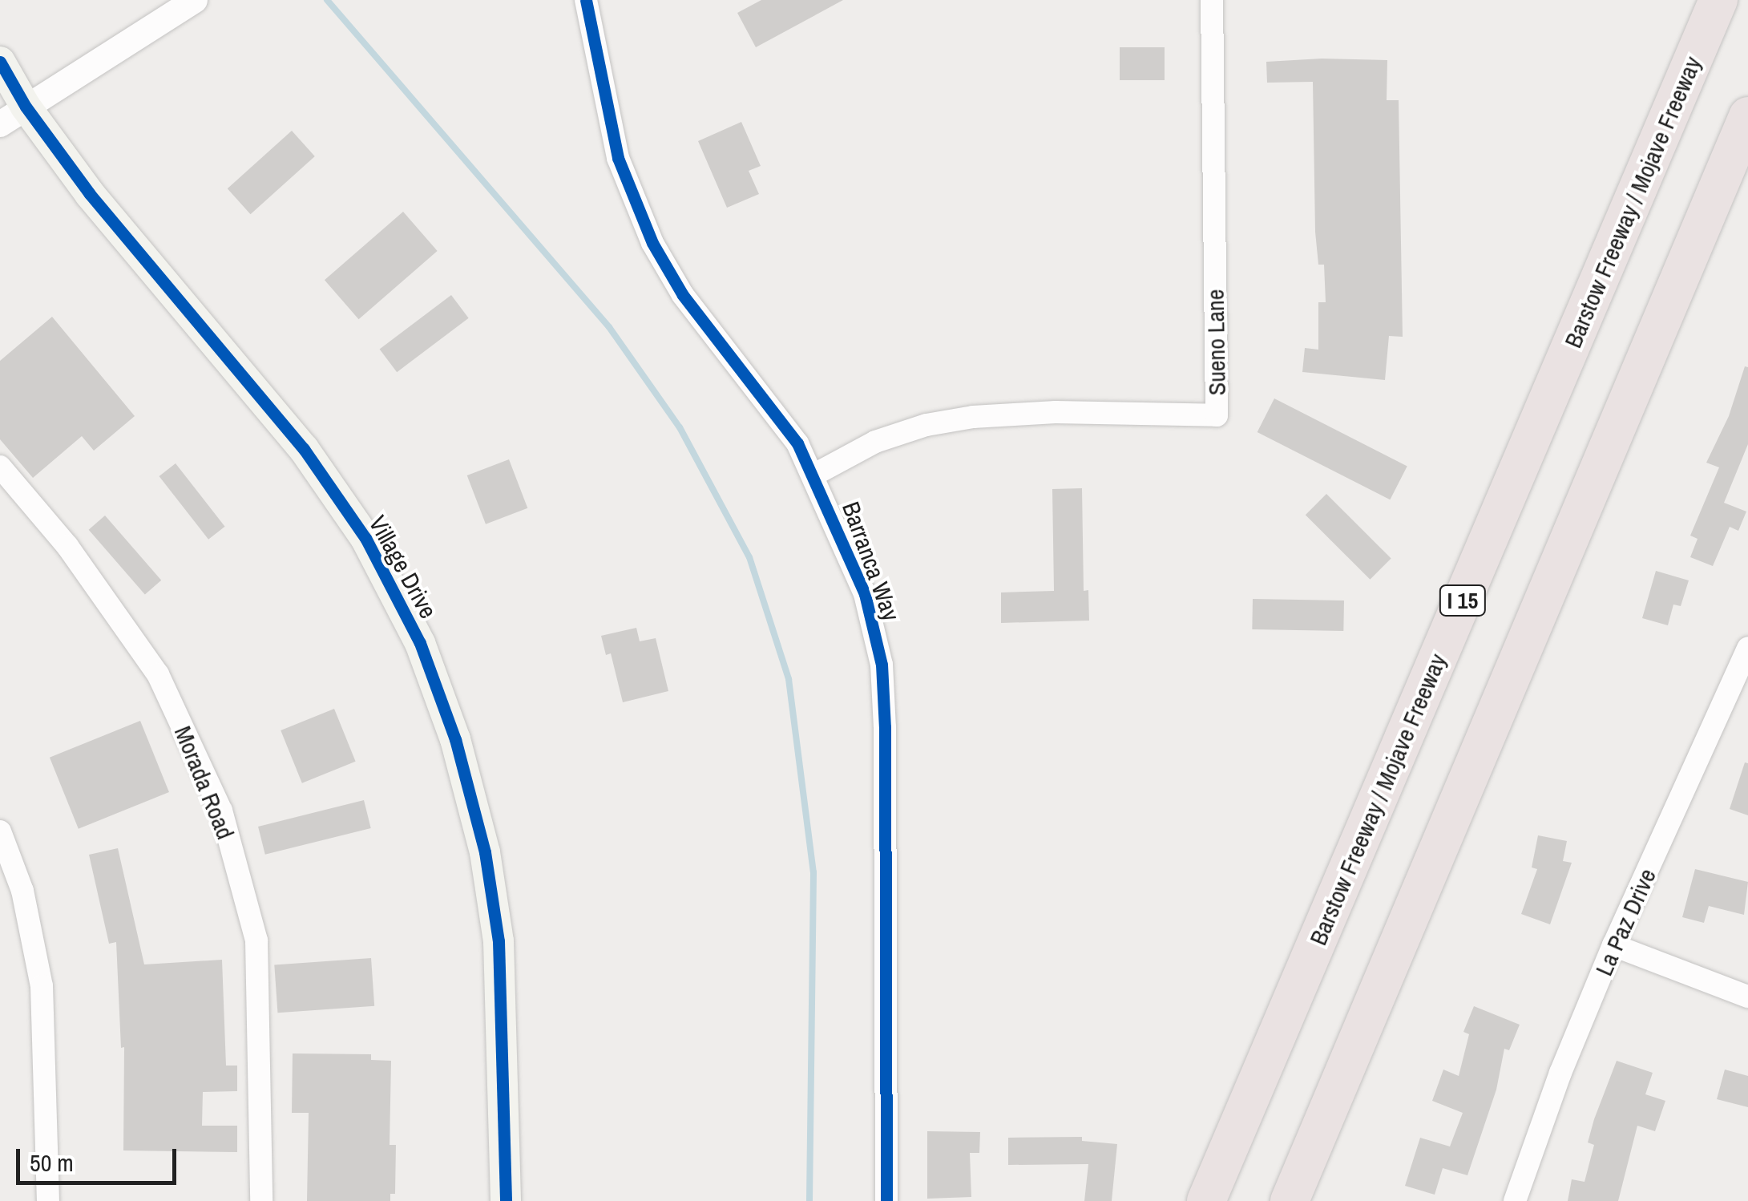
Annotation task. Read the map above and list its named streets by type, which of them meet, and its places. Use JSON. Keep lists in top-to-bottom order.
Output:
{
  "streets": {
    "highway": ["Barstow Freeway / Mojave Freeway", "I 15"],
    "main road": ["Village Drive"],
    "street": [
      "Sueno Lane",
      "Barranca Way",
      "Morada Road",
      "La Paz Drive"
    ]
  },
  "crossings": [
    ["Sueno Lane", "Barranca Way"]
  ],
  "scale_bar": "50 m"
}
